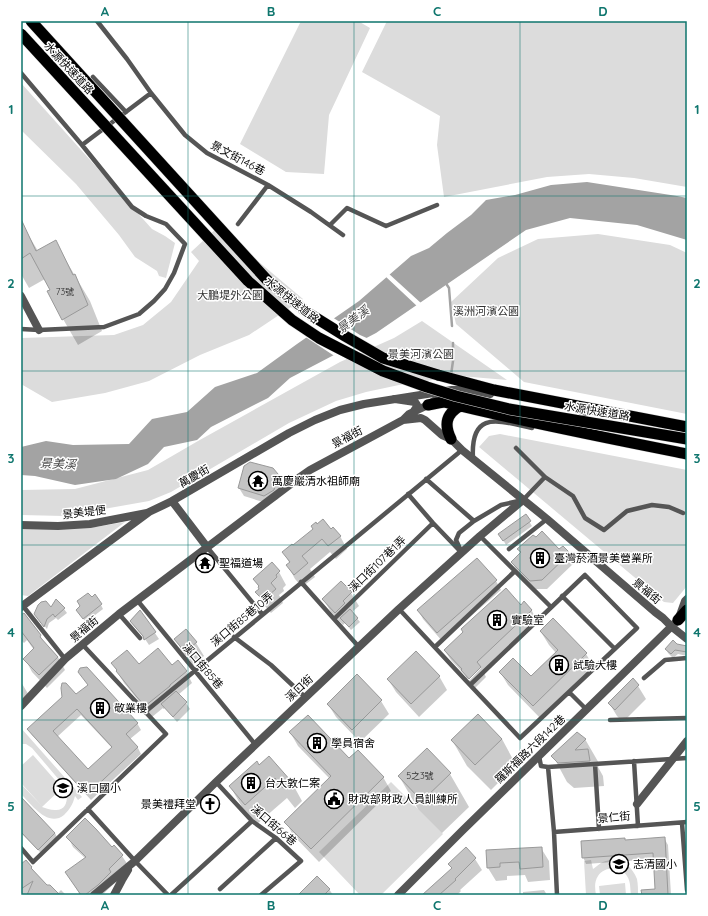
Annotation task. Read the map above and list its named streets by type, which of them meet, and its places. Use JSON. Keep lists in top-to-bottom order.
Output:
{
  "streets": {
    "highway": ["水源快速道路"],
    "street": [
      "景福街",
      "萬慶街",
      "景美堤便",
      "溪口街",
      "羅斯福路六段142巷",
      "景仁街"
    ],
    "lane": [
      "景文街146巷",
      "溪口街107巷1弄",
      "溪口街85巷10弄",
      "溪口街85巷",
      "溪口街66巷"
    ]
  },
  "crossings": [
    ["景福街", "溪口街85巷10弄"],
    ["景福街", "溪口街85巷"],
    ["景福街", "溪口街"],
    ["景福街", "羅斯福路六段142巷"],
    ["萬慶街", "景美堤便"],
    ["溪口街85巷10弄", "溪口街85巷"],
    ["溪口街85巷", "溪口街"],
    ["溪口街", "溪口街66巷"]
  ],
  "water": ["景美溪"],
  "parks": ["大鵬堤外公園", "溪洲河濱公園", "景美河濱公園"],
  "places": {
    "temple": ["萬慶巖清水祖師廟", "聖福道場"],
    "building": [
      "臺灣菸酒景美營業所",
      "實驗室",
      "試驗大樓",
      "敬業樓",
      "學員宿舍",
      "台大敦仁案"
    ],
    "school or university": ["溪口國小", "志清國小"],
    "public building": ["財政部財政人員訓練所"],
    "church": ["景美禮拜堂"]
  },
  "house_numbers": ["73號", "5之3號"],
  "grid": {
    "columns": [
      "A",
      "B",
      "C",
      "D"
    ],
    "rows": [
      "1",
      "2",
      "3",
      "4",
      "5"
    ]
  }
}
